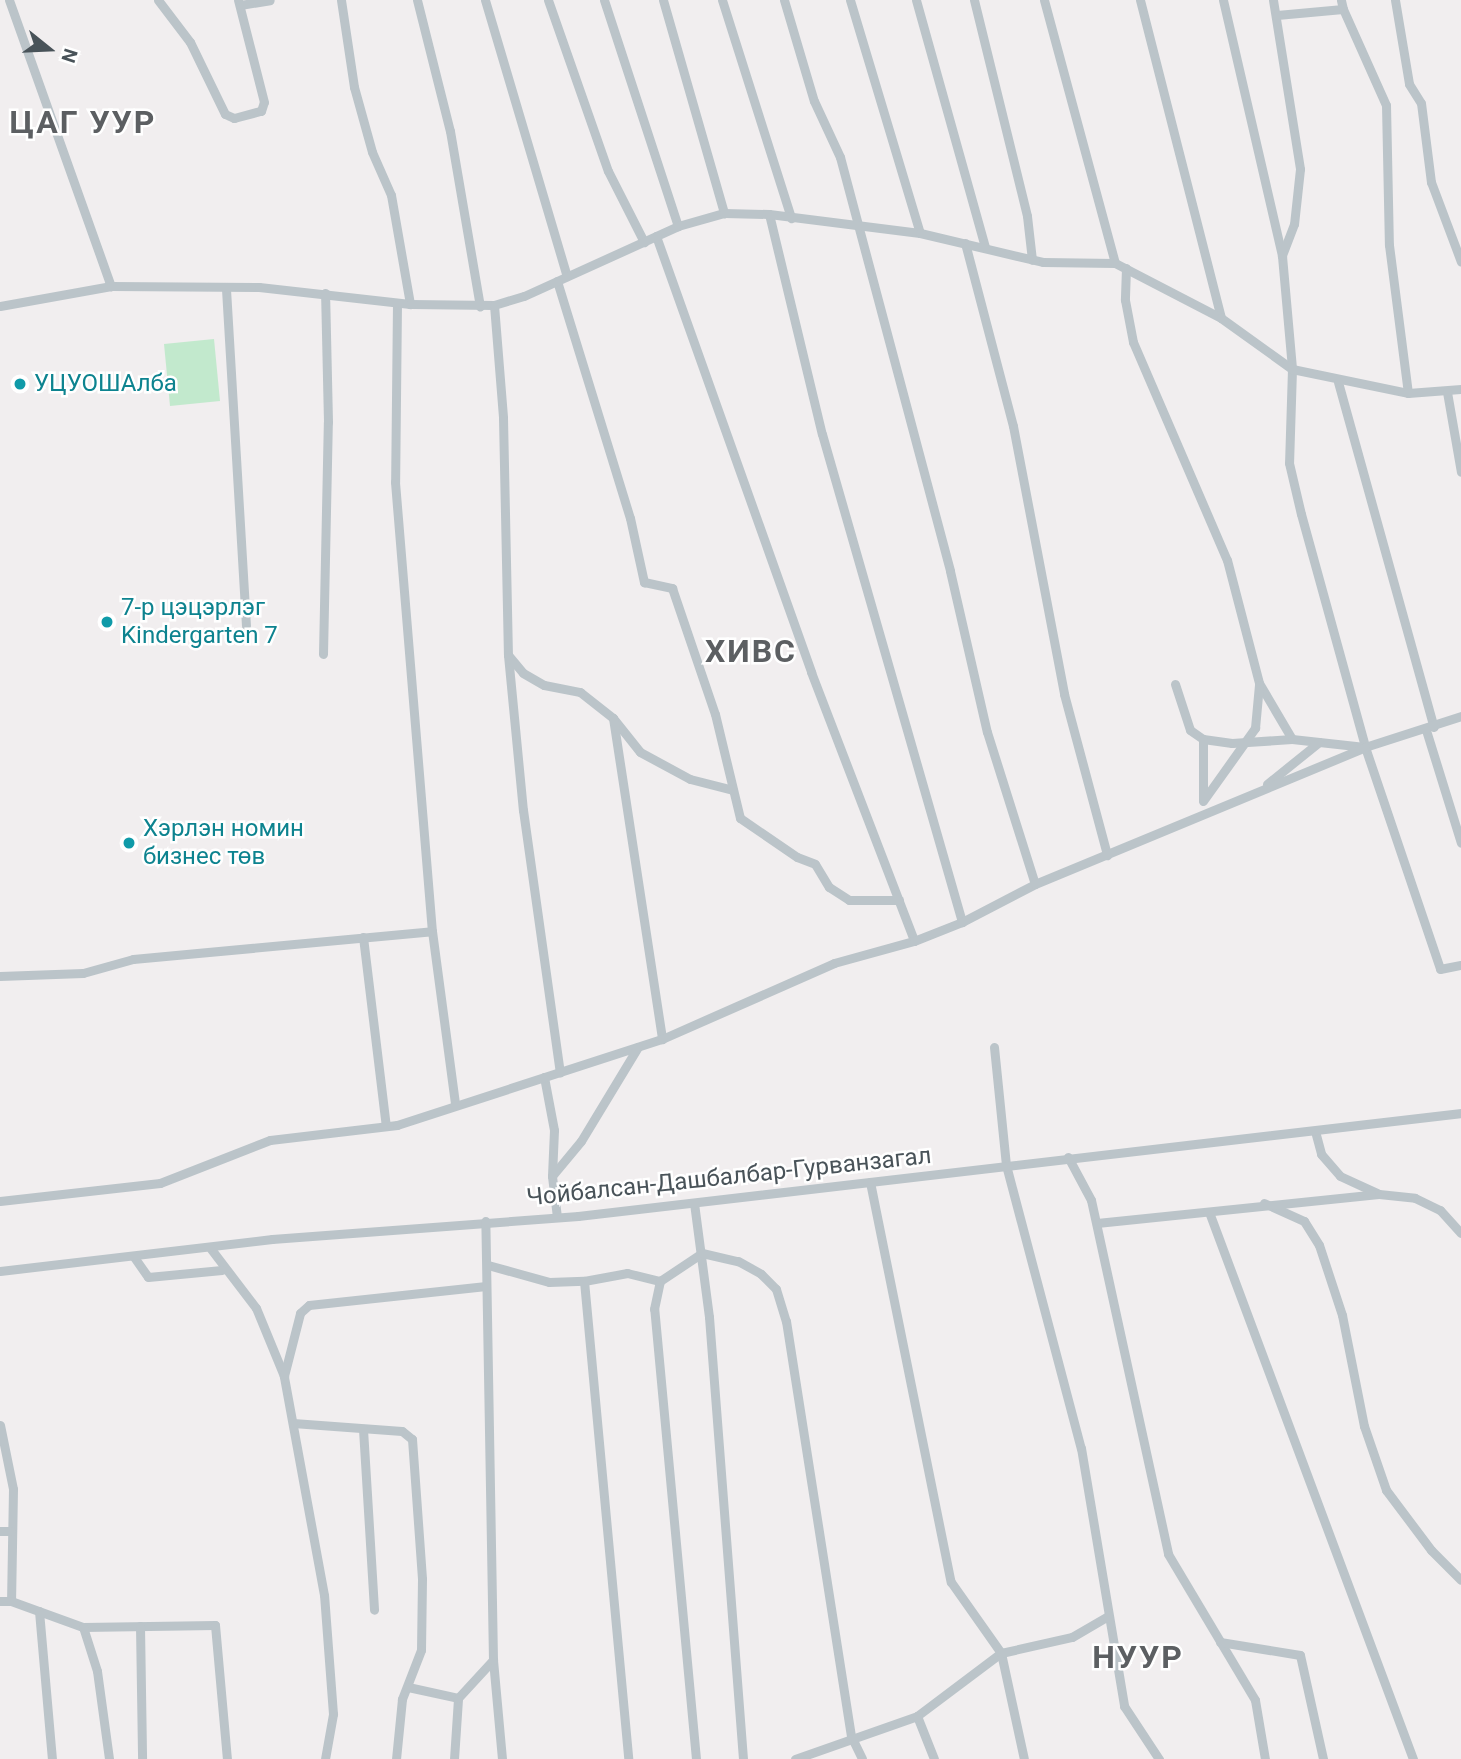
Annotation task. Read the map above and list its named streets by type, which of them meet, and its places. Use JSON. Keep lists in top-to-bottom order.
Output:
{
  "streets": {
    "street": ["Чойбалсан-Дашбалбар-Гурванзагал"]
  },
  "districts": ["ЦАГ УУР", "ХИВС", "НУУР"],
  "places": ["УЦУОШАлба", "7-р цэцэрлэг Kindergarten 7", "Хэрлэн номин бизнес төв"],
  "north": "right"
}
